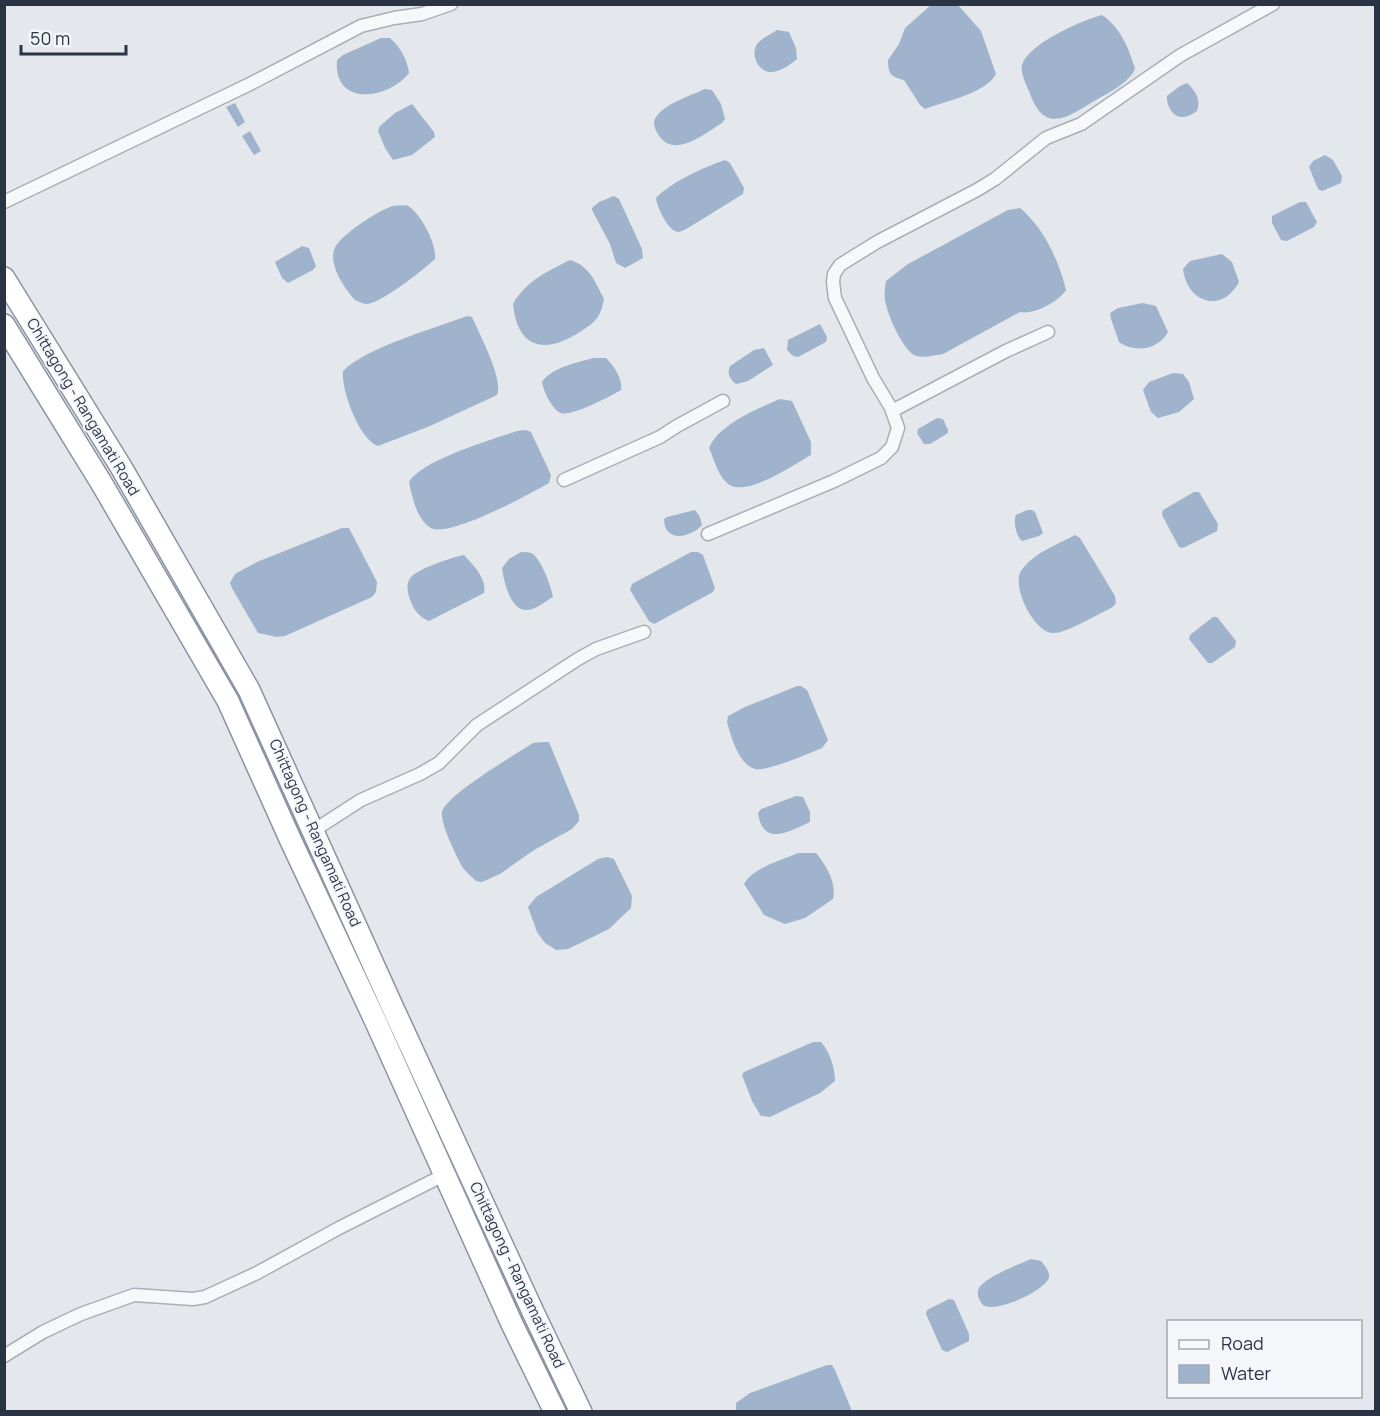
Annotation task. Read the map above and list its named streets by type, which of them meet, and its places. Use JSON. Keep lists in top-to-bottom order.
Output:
{
  "streets": {
    "highway": ["Chittagong - Rangamati Road"]
  },
  "legend": ["Road", "Water"],
  "scale_bar": "50 m"
}
